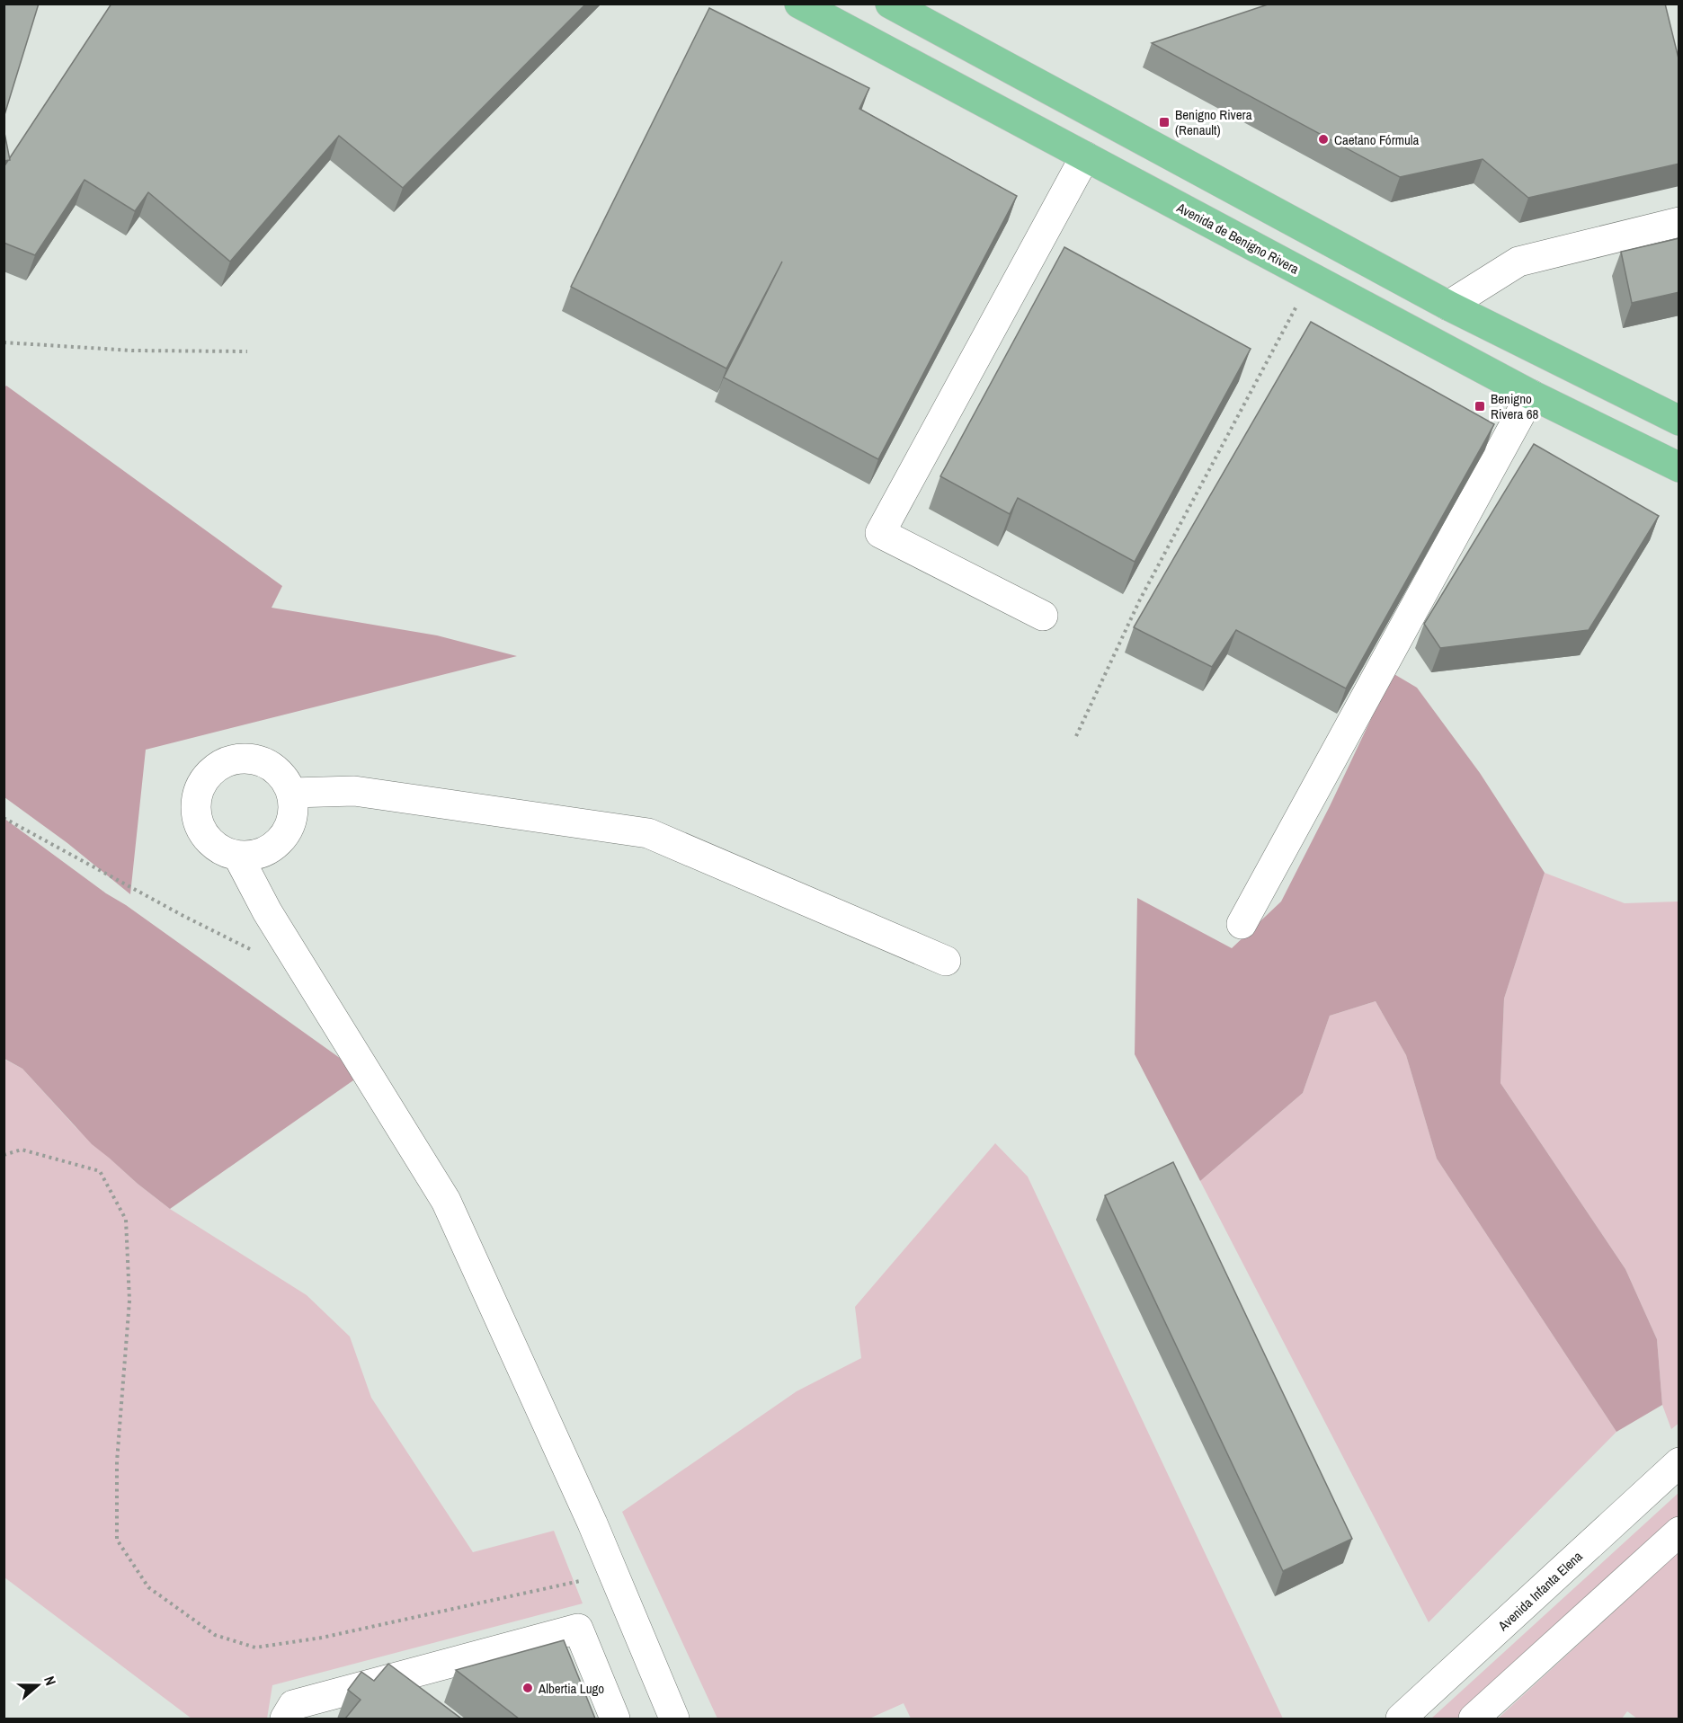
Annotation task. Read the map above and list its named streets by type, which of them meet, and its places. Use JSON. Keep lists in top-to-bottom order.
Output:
{
  "streets": {
    "main road": ["Avenida de Benigno Rivera"],
    "street": ["Avenida Infanta Elena"]
  },
  "places": {
    "transit": ["Benigno Rivera (Renault)", "Benigno Rivera 68"],
    "other": ["Caetano Fórmula", "Albertia Lugo"]
  },
  "north": "right"
}
